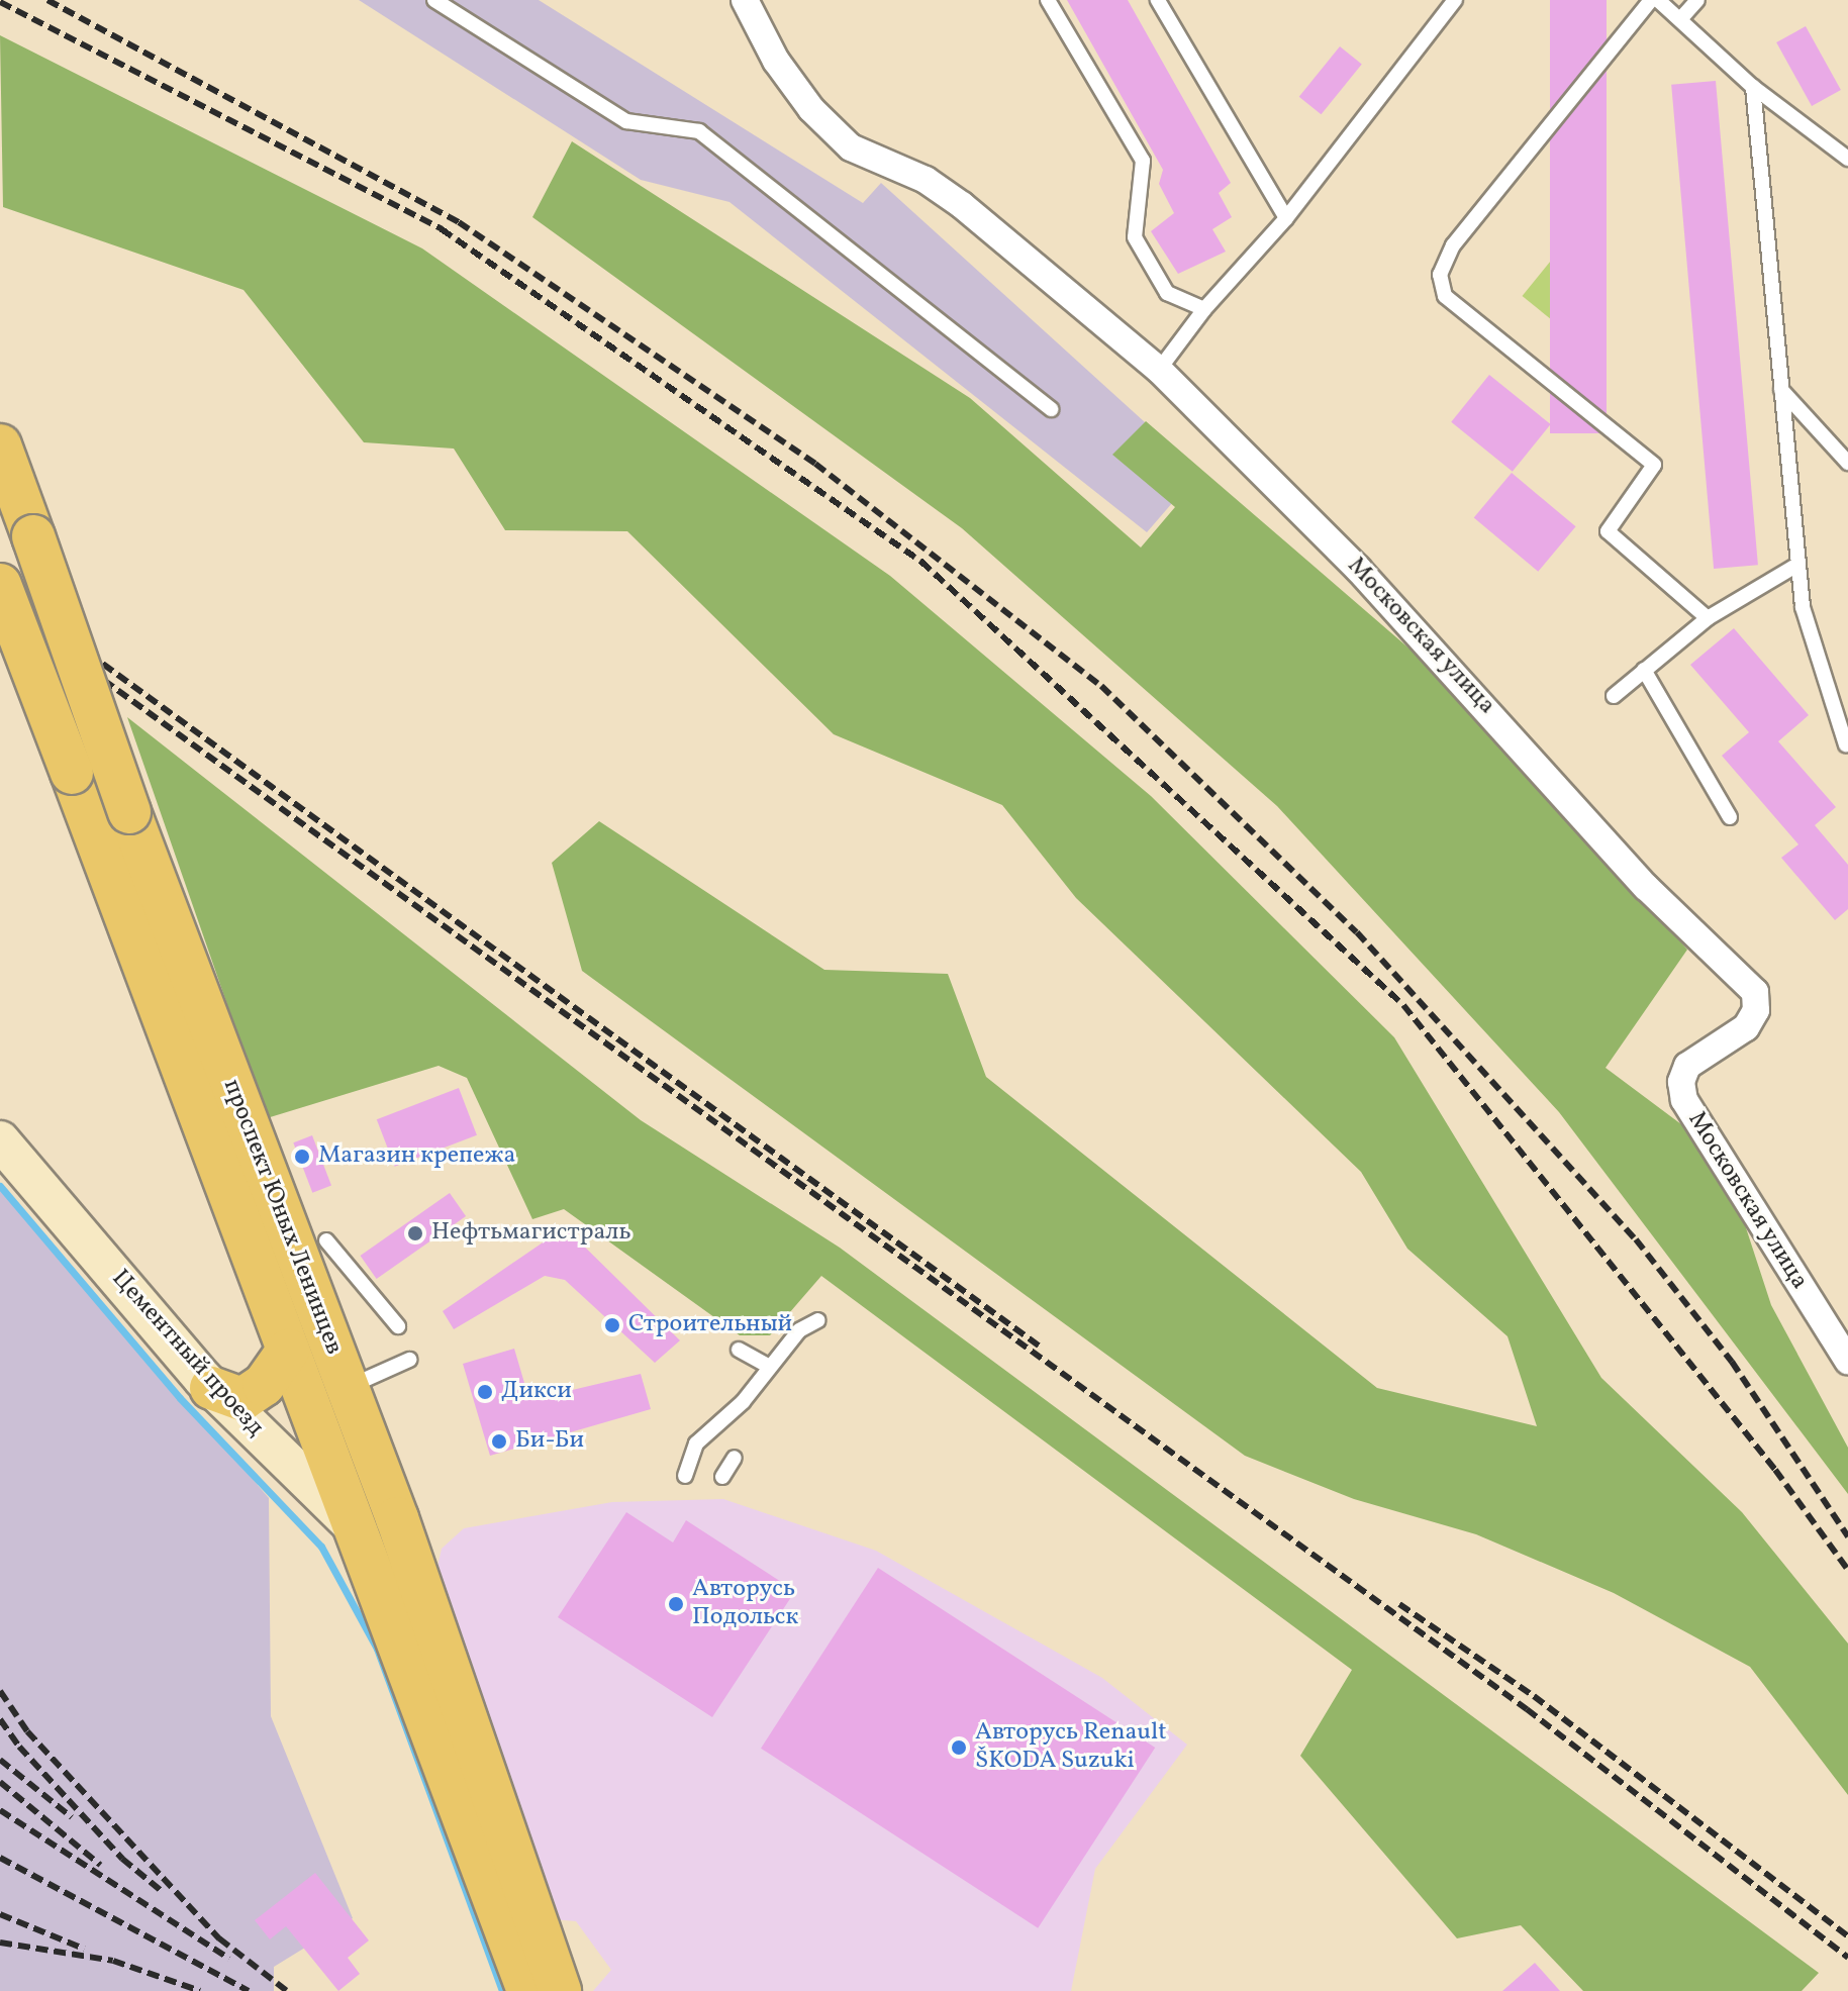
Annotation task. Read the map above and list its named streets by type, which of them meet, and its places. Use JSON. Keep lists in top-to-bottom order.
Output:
{
  "streets": {
    "main road": ["проспект Юных Ленинцев"],
    "street": ["Московская улица", "Цементный проезд"]
  },
  "crossings": [
    ["проспект Юных Ленинцев", "Цементный проезд"]
  ],
  "places": [
    "Магазин крепежа",
    "Нефтьмагистраль",
    "Строительный",
    "Дикси",
    "Би-Би",
    "Авторусь Подольск",
    "Авторусь Renault ŠKODA Suzuki"
  ]
}
